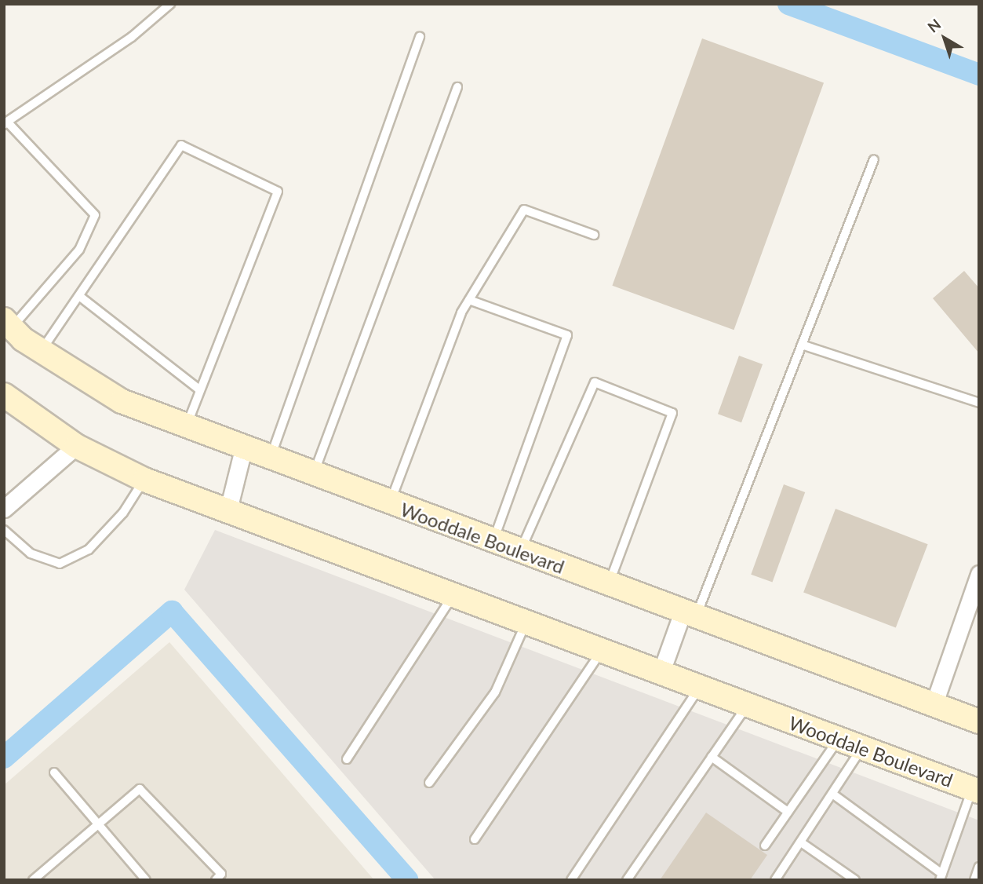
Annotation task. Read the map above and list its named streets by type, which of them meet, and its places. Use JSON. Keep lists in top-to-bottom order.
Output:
{
  "streets": {
    "street": ["Wooddale Boulevard"]
  },
  "north": "top left"
}
